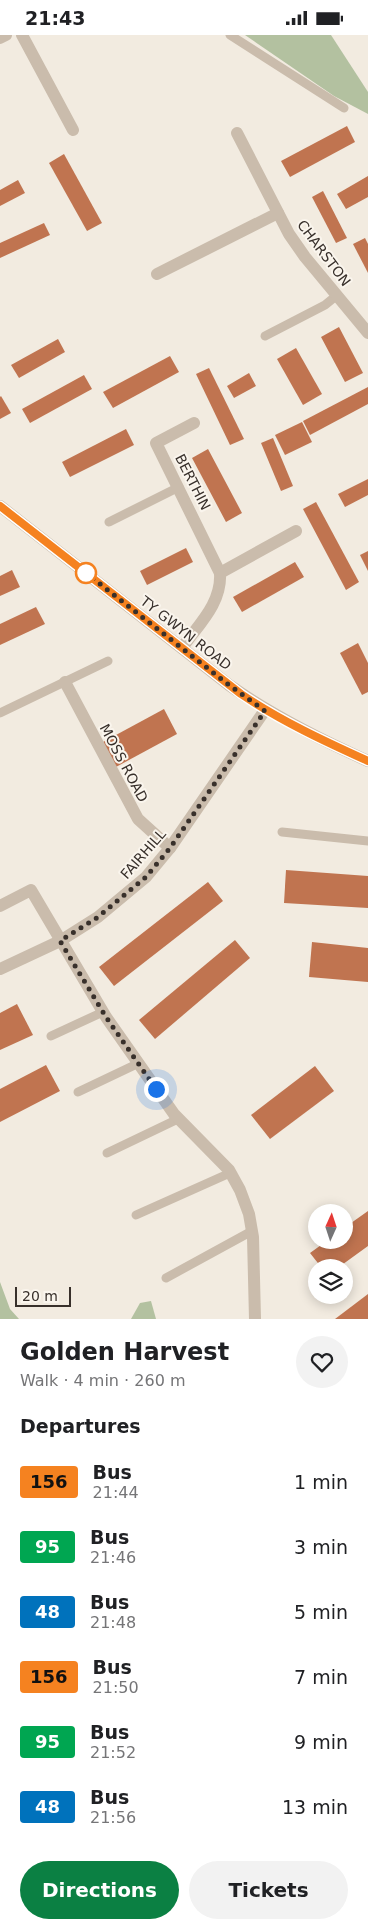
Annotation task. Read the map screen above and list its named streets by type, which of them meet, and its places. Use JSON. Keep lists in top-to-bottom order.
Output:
{
  "streets": {
    "street": [
      "CHARSTON",
      "BERTHIN",
      "TY GWYN ROAD",
      "MOSS ROAD",
      "FAIRHILL"
    ]
  },
  "crossings": [
    ["BERTHIN", "TY GWYN ROAD"],
    ["TY GWYN ROAD", "FAIRHILL"],
    ["MOSS ROAD", "FAIRHILL"]
  ],
  "lines": ["bus line 156"],
  "scale_bar": "20 m",
  "north": "top",
  "page": {
    "status": "21:43",
    "scale": "20 m",
    "heading": [
      ["Golden Harvest", "Walk · 4 min · 260 m"],
      "Departures"
    ],
    "list": [
      {
        "mark": "156",
        "name": "Bus",
        "note": "21:44",
        "value": "1 min"
      },
      {
        "mark": "95",
        "name": "Bus",
        "note": "21:46",
        "value": "3 min"
      },
      {
        "mark": "48",
        "name": "Bus",
        "note": "21:48",
        "value": "5 min"
      },
      {
        "mark": "156",
        "name": "Bus",
        "note": "21:50",
        "value": "7 min"
      },
      {
        "mark": "95",
        "name": "Bus",
        "note": "21:52",
        "value": "9 min"
      },
      {
        "mark": "48",
        "name": "Bus",
        "note": "21:56",
        "value": "13 min"
      }
    ],
    "buttons": ["Directions", "Tickets"]
  }
}
